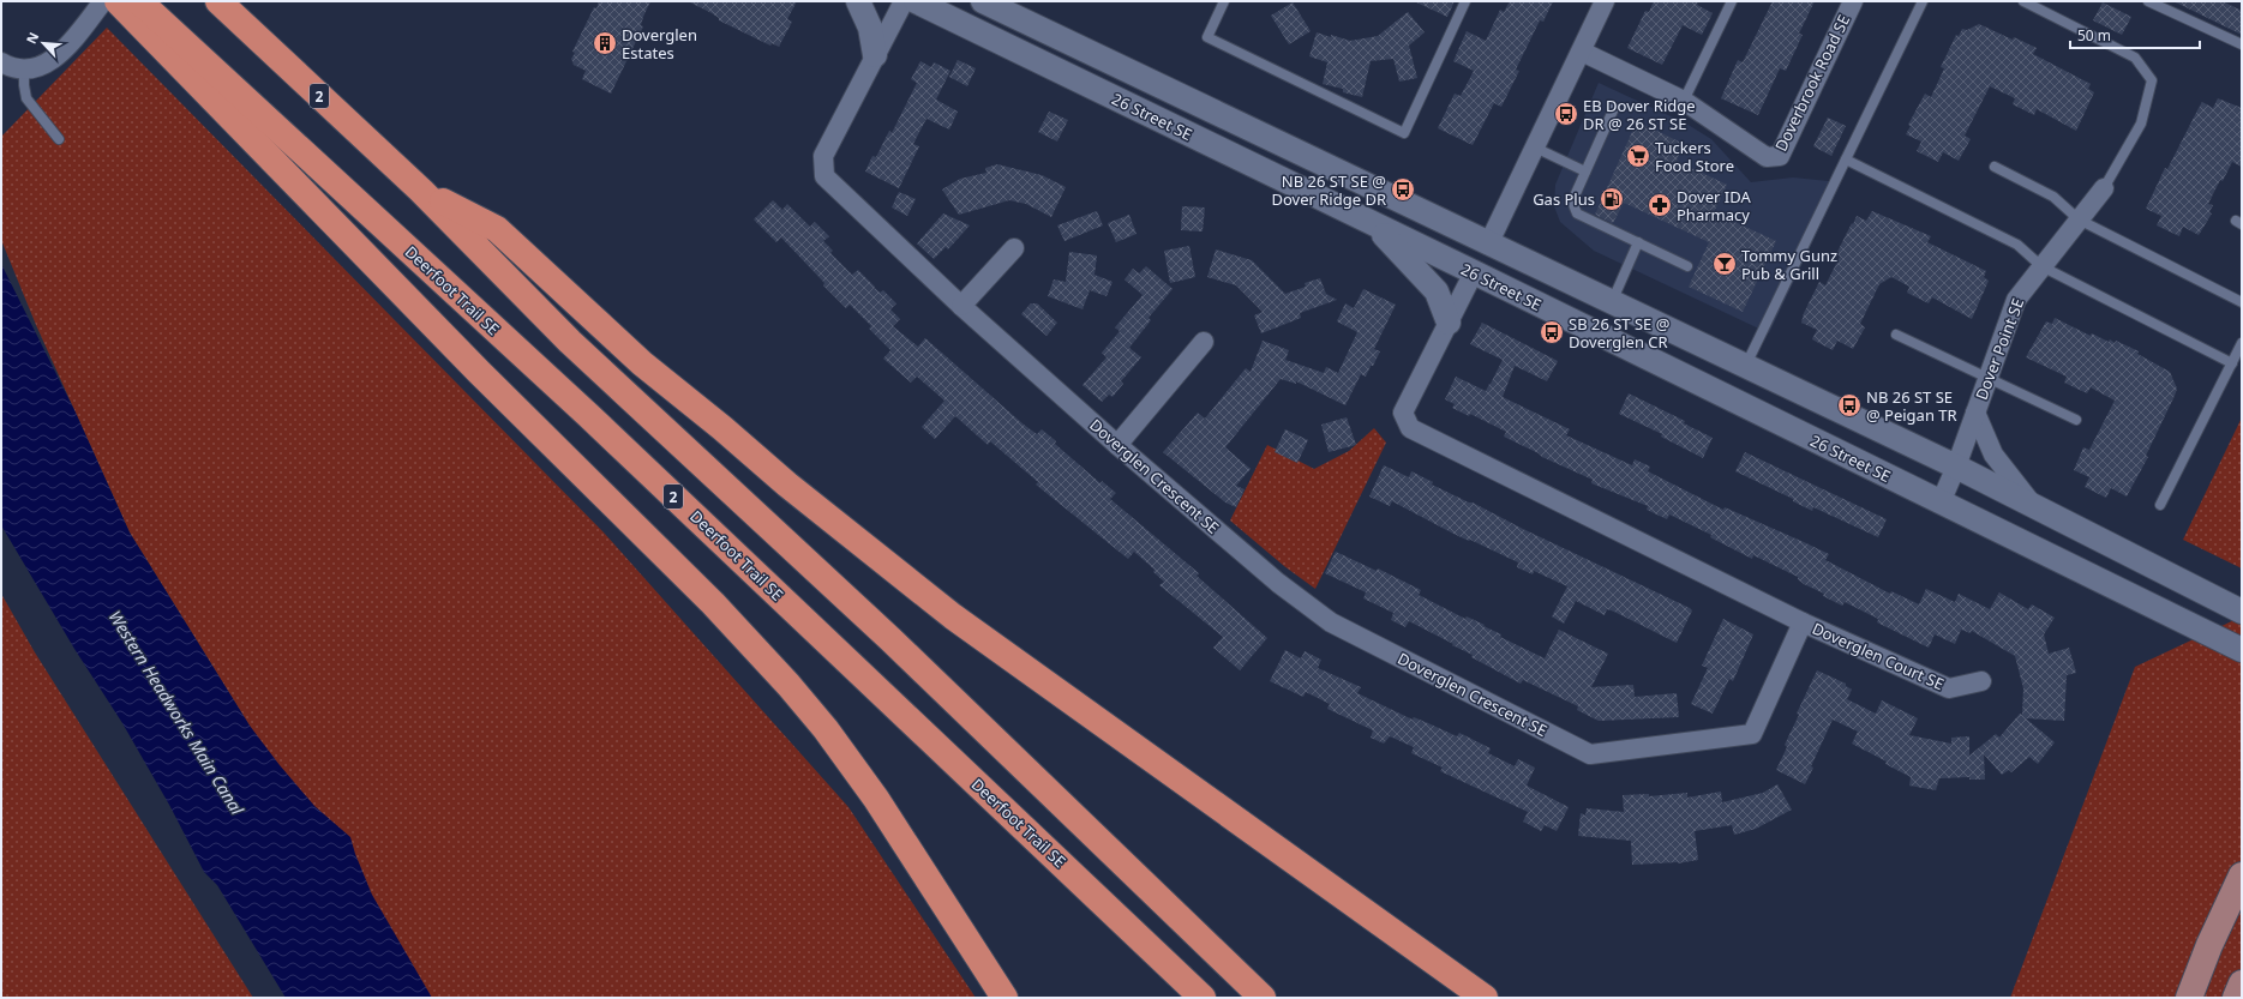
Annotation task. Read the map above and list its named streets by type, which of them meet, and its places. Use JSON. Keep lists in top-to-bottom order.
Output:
{
  "streets": {
    "highway": ["2", "Deerfoot Trail SE"],
    "street": [
      "Doverbrook Road SE",
      "26 Street SE",
      "Dover Point SE",
      "Doverglen Crescent SE",
      "Doverglen Court SE"
    ]
  },
  "crossings": [
    ["26 Street SE", "Dover Point SE"],
    ["Doverglen Crescent SE", "Doverglen Court SE"]
  ],
  "water": ["Western Headworks Main Canal"],
  "places": {
    "building": ["Doverglen Estates"],
    "bus stop": [
      "EB Dover Ridge DR @ 26 ST SE",
      "NB 26 ST SE @ Dover Ridge DR",
      "SB 26 ST SE @ Doverglen CR",
      "NB 26 ST SE @ Peigan TR"
    ],
    "supermarket": ["Tuckers Food Store"],
    "fuel station": ["Gas Plus"],
    "pharmacy": ["Dover IDA Pharmacy"],
    "bar": ["Tommy Gunz Pub & Grill"]
  },
  "scale_bar": "50 m",
  "north": "top left"
}
